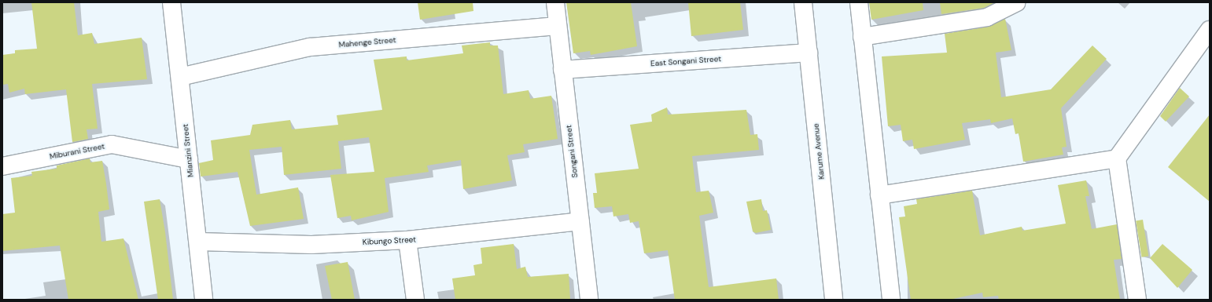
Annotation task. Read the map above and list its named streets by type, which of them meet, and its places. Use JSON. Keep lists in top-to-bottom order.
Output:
{
  "streets": {
    "street": [
      "Mahenge Street",
      "East Songani Street",
      "Mianzini Street",
      "Miburani Street",
      "Songani Street",
      "Karume Avenue",
      "Kibungo Street"
    ]
  },
  "crossings": [
    ["Mahenge Street", "Mianzini Street"],
    ["Mahenge Street", "Songani Street"],
    ["East Songani Street", "Songani Street"],
    ["East Songani Street", "Karume Avenue"],
    ["Mianzini Street", "Miburani Street"],
    ["Mianzini Street", "Kibungo Street"],
    ["Songani Street", "Kibungo Street"]
  ]
}
